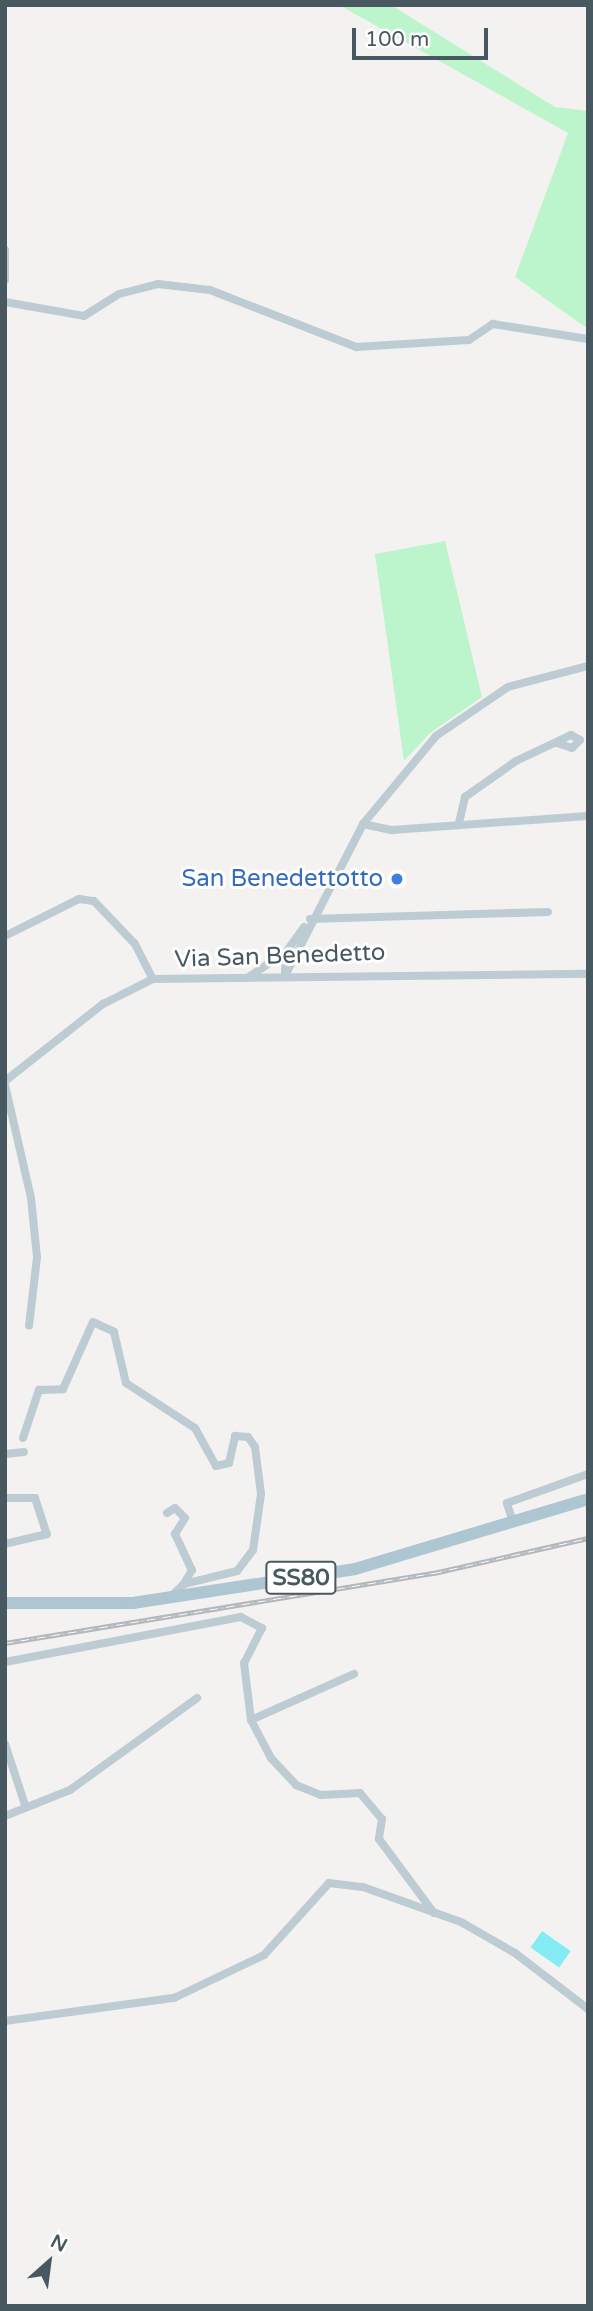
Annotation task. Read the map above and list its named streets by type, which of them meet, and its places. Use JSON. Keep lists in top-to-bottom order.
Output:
{
  "streets": {
    "main road": ["SS80"],
    "street": ["Via San Benedetto"]
  },
  "places": ["San Benedettotto"],
  "scale_bar": "100 m",
  "north": "top right"
}
